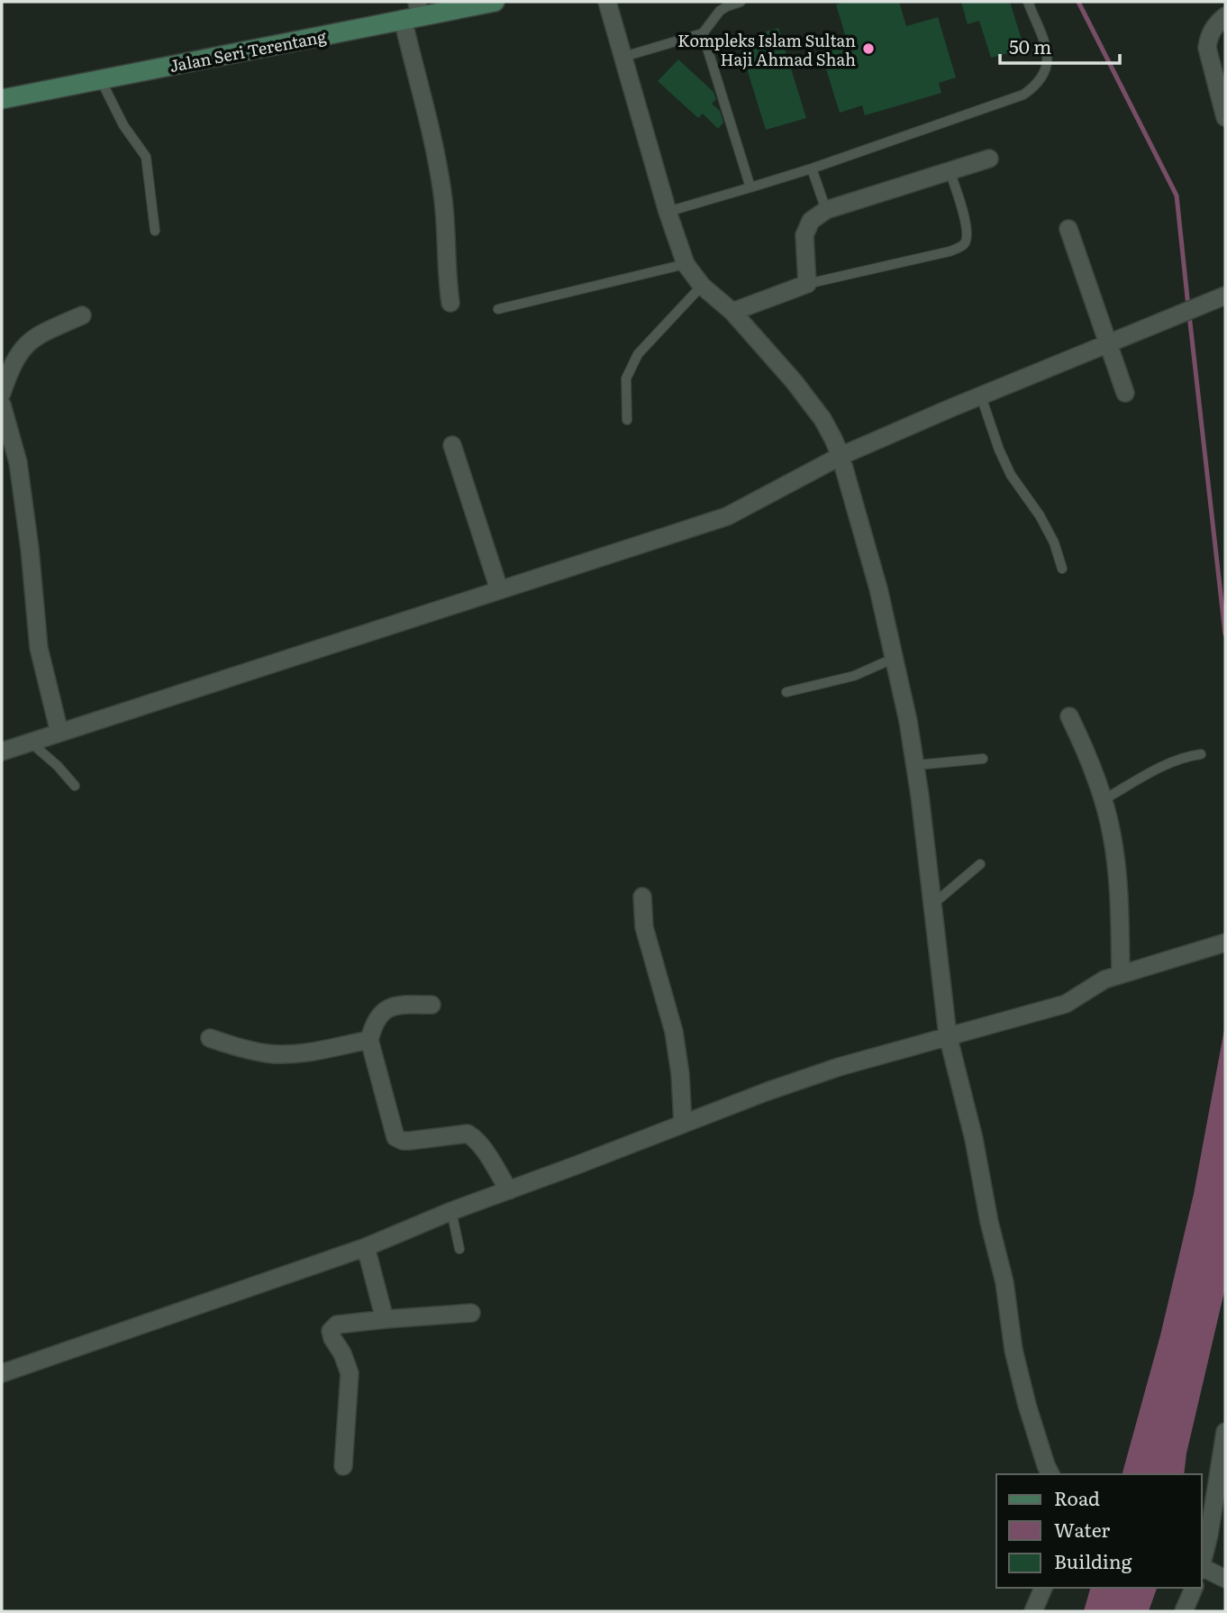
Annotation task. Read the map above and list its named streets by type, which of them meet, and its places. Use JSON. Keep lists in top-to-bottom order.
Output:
{
  "streets": {
    "street": ["Jalan Seri Terentang"]
  },
  "places": ["Kompleks Islam Sultan Haji Ahmad Shah"],
  "legend": ["Road", "Water", "Building"],
  "scale_bar": "50 m"
}
